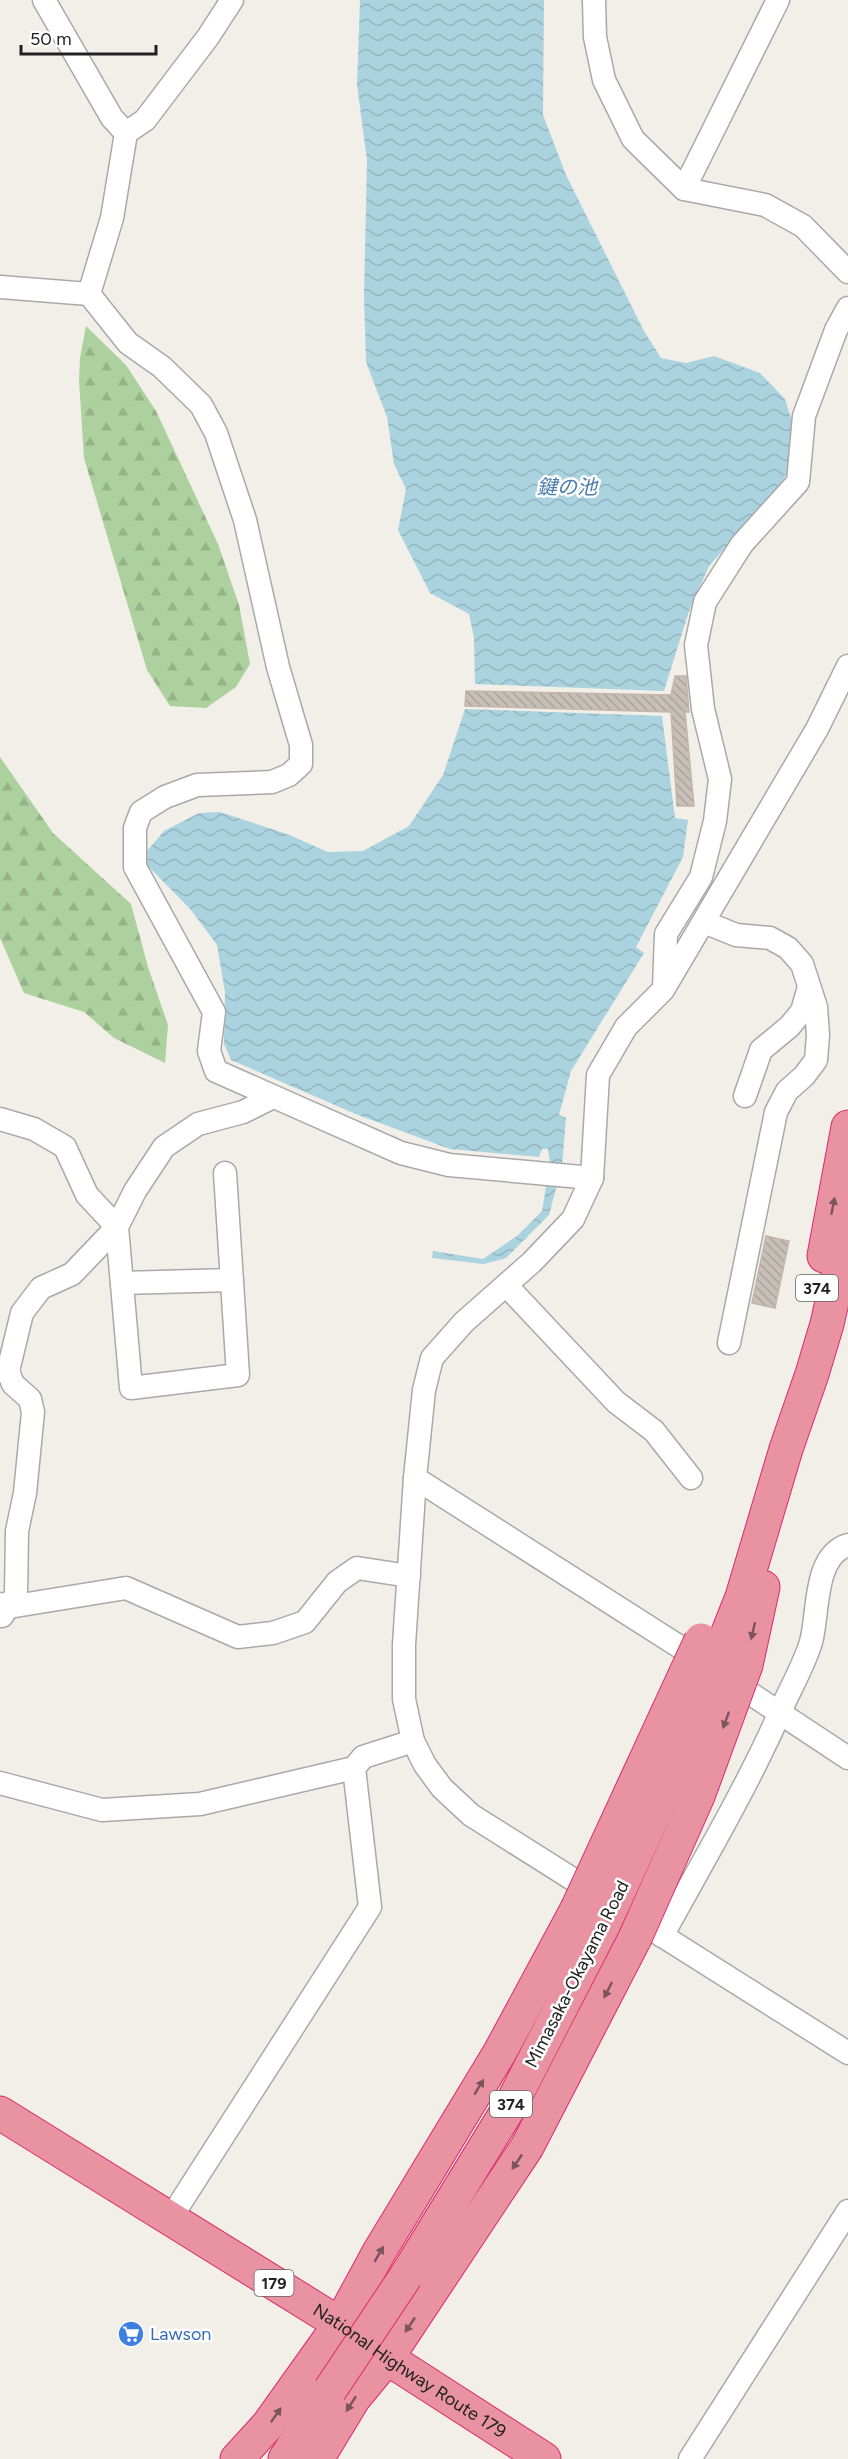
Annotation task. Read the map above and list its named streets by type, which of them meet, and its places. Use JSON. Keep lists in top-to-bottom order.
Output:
{
  "streets": {
    "highway": [
      "374",
      "Mimasaka-Okayama Road",
      "179",
      "National Highway Route 179"
    ]
  },
  "water": ["鍵の池"],
  "places": {
    "supermarket": ["Lawson"]
  },
  "scale_bar": "50 m"
}
